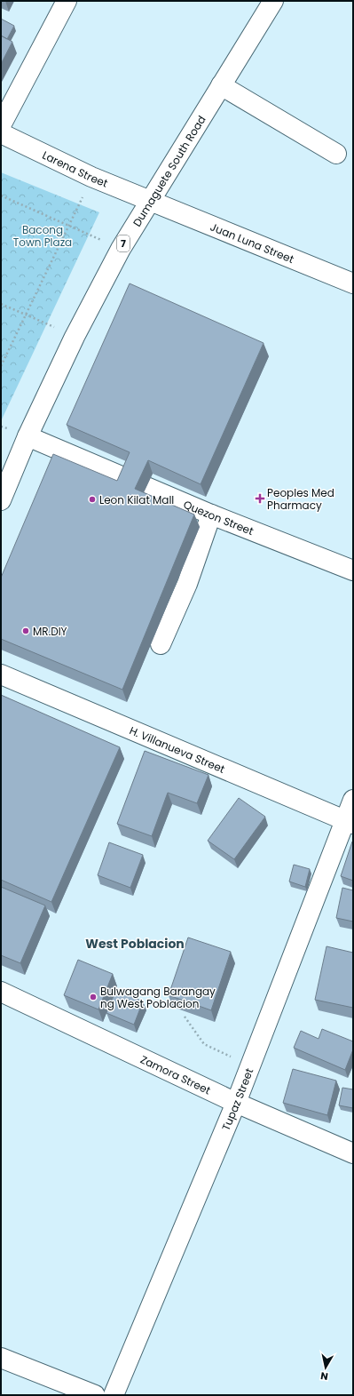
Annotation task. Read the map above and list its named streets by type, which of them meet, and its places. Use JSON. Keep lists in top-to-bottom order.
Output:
{
  "streets": {
    "street": [
      "Larena Street",
      "Dumaguete South Road",
      "Juan Luna Street",
      "7",
      "Quezon Street",
      "H. Villanueva Street",
      "Zamora Street",
      "Tupaz Street"
    ]
  },
  "crossings": [
    ["Larena Street", "Dumaguete South Road"],
    ["Larena Street", "Juan Luna Street"],
    ["Dumaguete South Road", "Juan Luna Street"],
    ["Dumaguete South Road", "Quezon Street"],
    ["H. Villanueva Street", "Tupaz Street"],
    ["Zamora Street", "Tupaz Street"]
  ],
  "districts": ["West Poblacion"],
  "parks": ["Bacong Town Plaza"],
  "places": {
    "health": ["Peoples Med Pharmacy"],
    "other": ["Leon Kilat Mall", "MR.DIY", "Bulwagang Barangay ng West Poblacion"]
  },
  "north": "bottom"
}
